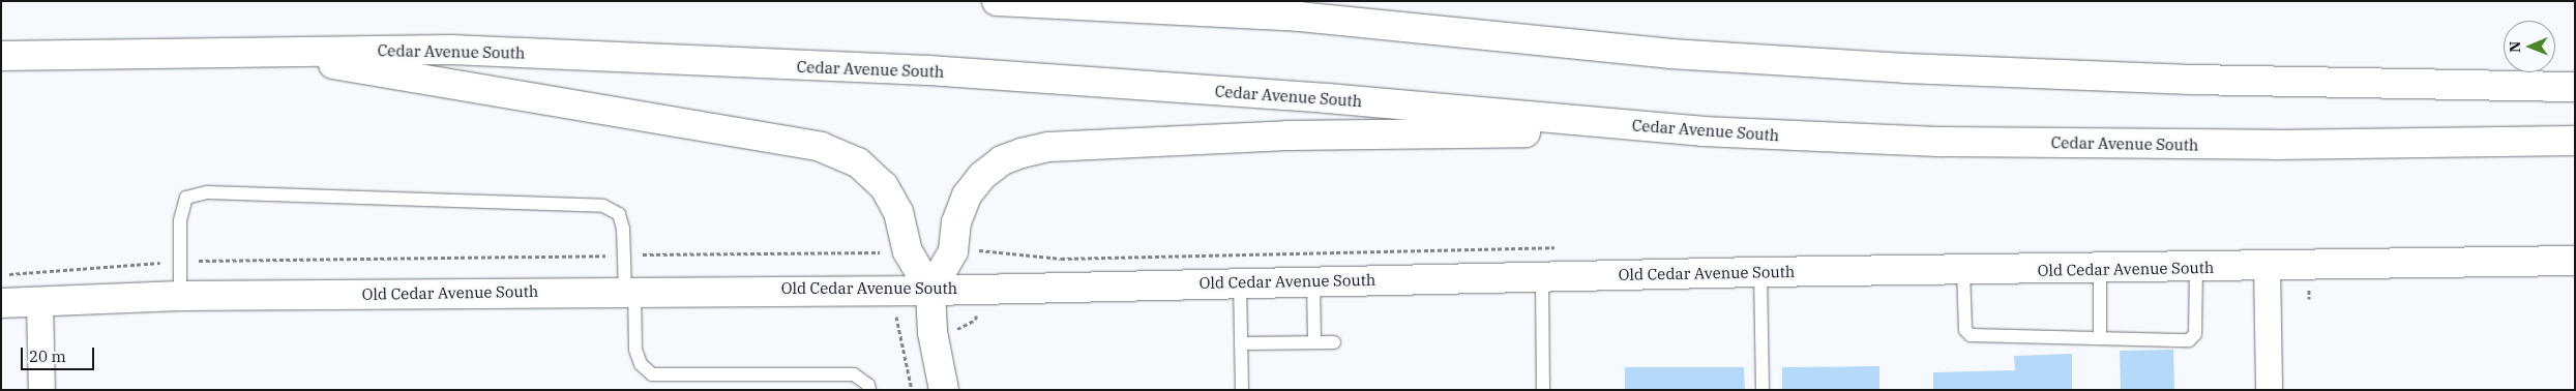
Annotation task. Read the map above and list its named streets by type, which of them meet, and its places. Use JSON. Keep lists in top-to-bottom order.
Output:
{
  "streets": {
    "main road": ["Cedar Avenue South", "Old Cedar Avenue South"]
  },
  "scale_bar": "20 m",
  "north": "left"
}
